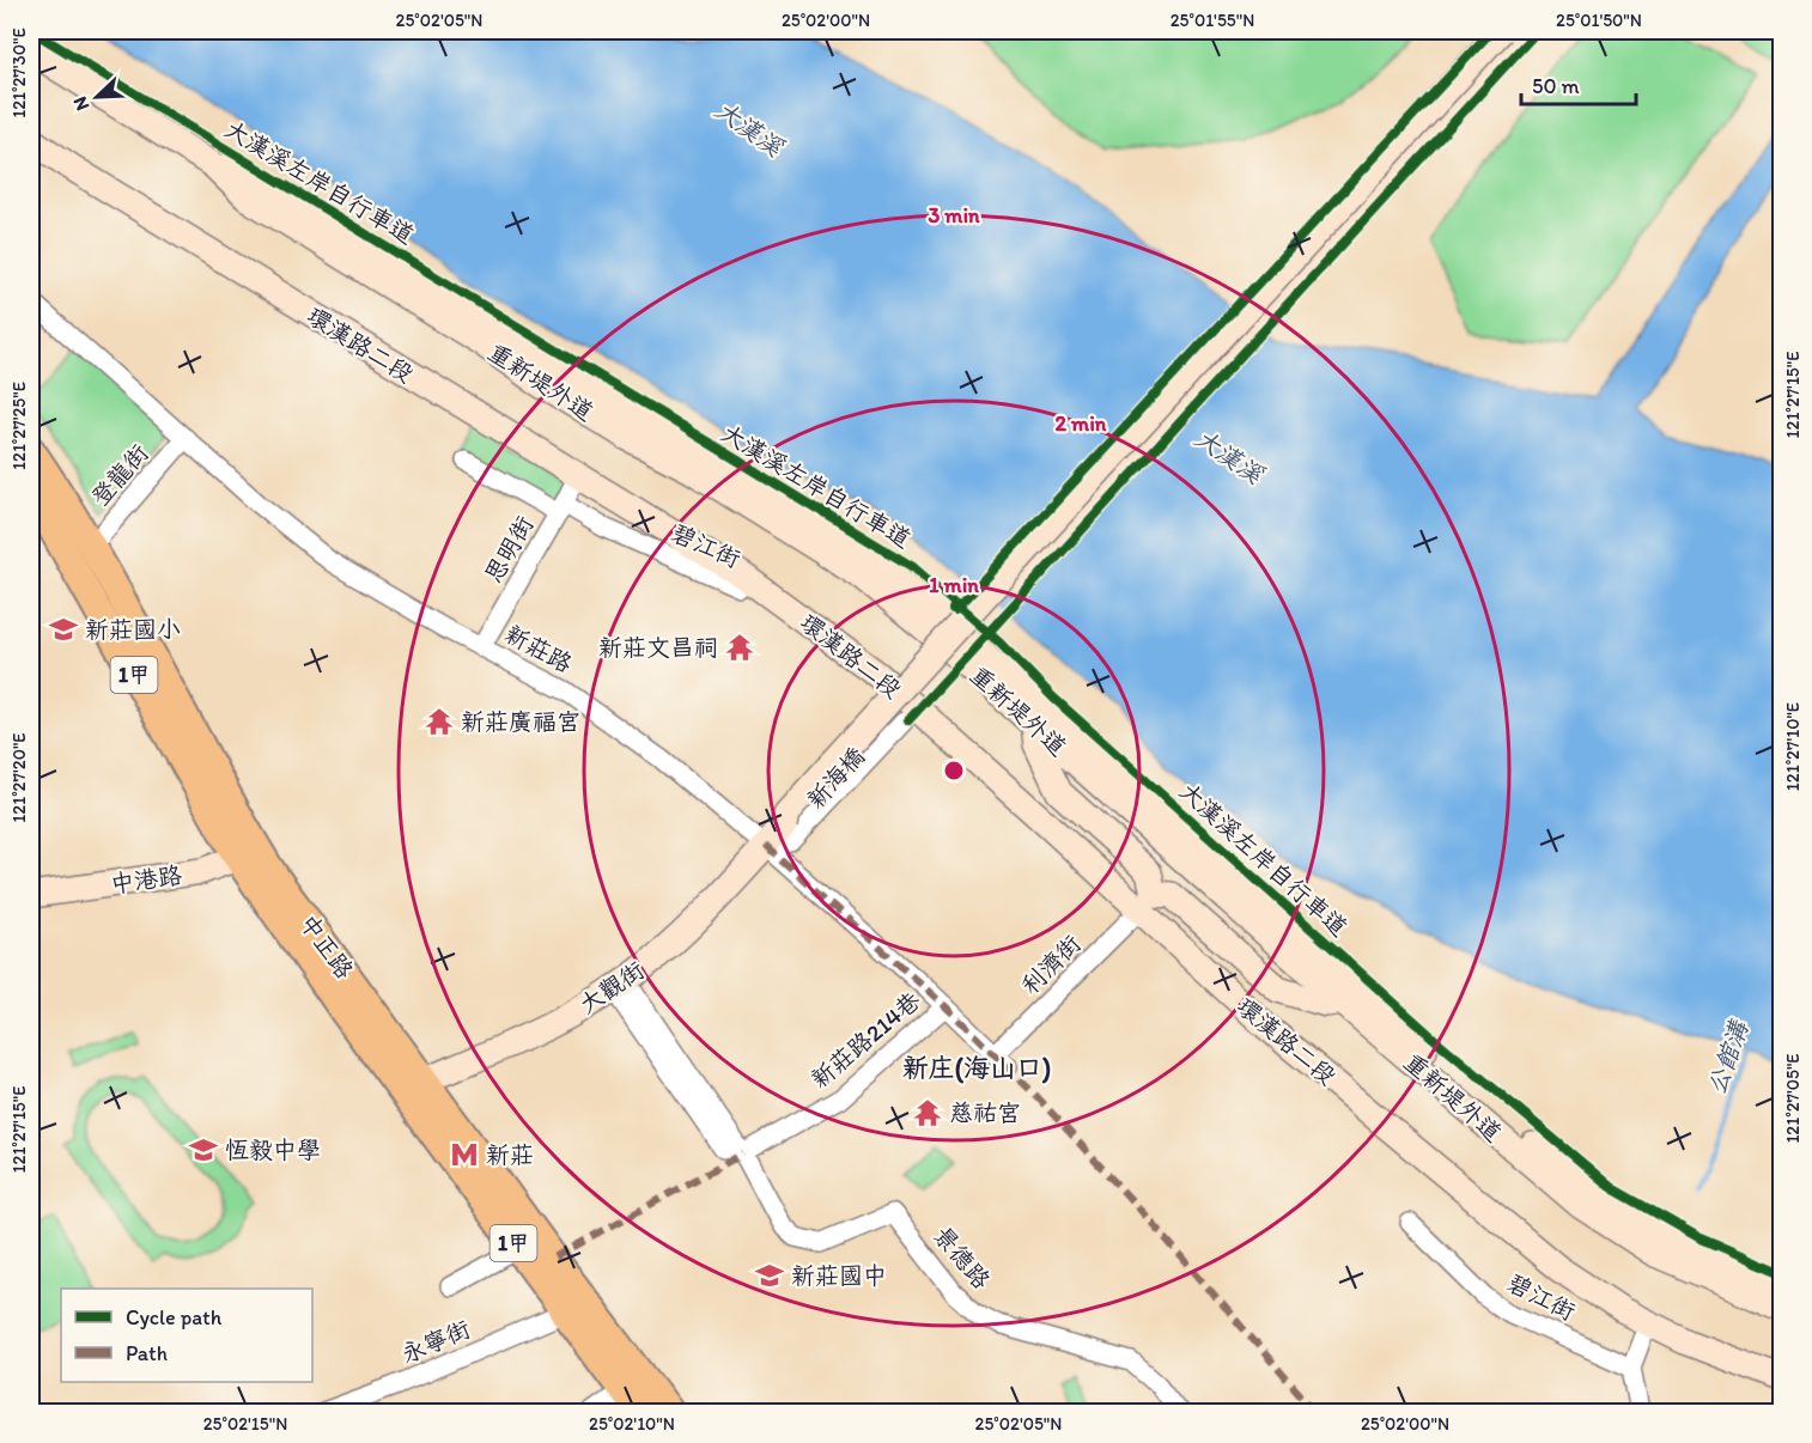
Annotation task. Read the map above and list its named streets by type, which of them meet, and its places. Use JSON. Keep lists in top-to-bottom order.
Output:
{
  "streets": {
    "main road": ["1甲", "中正路"],
    "street": [
      "環漢路二段",
      "重新堤外道",
      "登龍街",
      "碧江街",
      "思明街",
      "新莊路",
      "新海橋",
      "中港路",
      "利濟街",
      "大觀街",
      "新莊路214巷",
      "景德路",
      "永寧街"
    ],
    "cycle path": ["大漢溪左岸自行車道"]
  },
  "crossings": [
    ["環漢路二段", "碧江街"],
    ["環漢路二段", "思明街"],
    ["環漢路二段", "利濟街"],
    ["登龍街", "新莊路"],
    ["登龍街", "中正路"],
    ["碧江街", "思明街"],
    ["思明街", "新莊路"],
    ["新莊路", "利濟街"],
    ["新莊路", "大觀街"],
    ["新莊路", "新莊路214巷"],
    ["新海橋", "大觀街"],
    ["中港路", "中正路"],
    ["中正路", "大觀街"],
    ["中正路", "永寧街"],
    ["大觀街", "景德路"],
    ["新莊路214巷", "景德路"]
  ],
  "districts": ["新庄(海山口)"],
  "water": ["大漢溪", "公館溝"],
  "places": {
    "school or university": ["新莊國小", "恆毅中學", "新莊國中"],
    "temple": ["新莊文昌祠", "新莊廣福宮", "慈祐宮"],
    "metro station": ["新莊"]
  },
  "legend": ["Cycle path", "Path"],
  "scale_bar": "50 m",
  "north": "bottom left",
  "coordinates": [
    "25°02'05\"N",
    "25°02'00\"N",
    "25°01'55\"N",
    "25°01'50\"N",
    "121°27'30\"E",
    "121°27'15\"E",
    "121°27'25\"E",
    "121°27'10\"E",
    "121°27'20\"E",
    "121°27'05\"E",
    "25°02'15\"N",
    "25°02'10\"N"
  ],
  "rings": ["3 min", "2 min", "1 min"]
}
